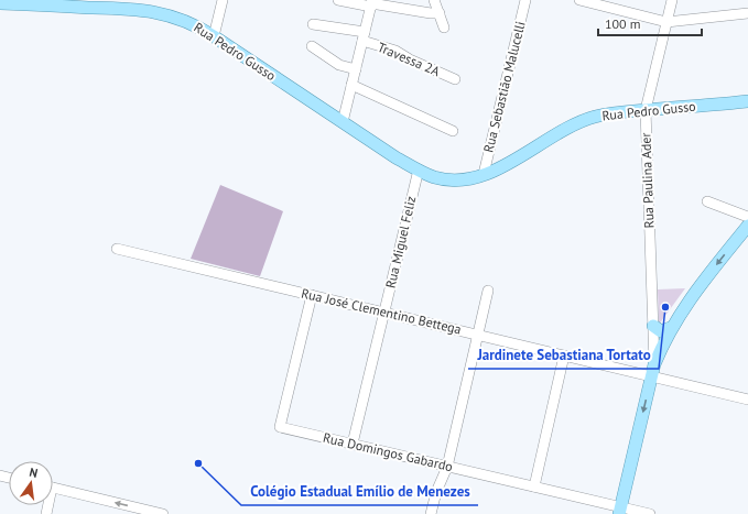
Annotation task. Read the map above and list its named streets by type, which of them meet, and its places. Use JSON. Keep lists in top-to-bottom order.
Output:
{
  "streets": {
    "main road": ["Rua Pedro Gusso"],
    "street": [
      "Travessa 2A",
      "Rua Sebastião Malucelli",
      "Rua Paulina Ader",
      "Rua Miguel Feliz",
      "Rua José Clementino Bettega",
      "Rua Domingos Gabardo"
    ]
  },
  "crossings": [
    ["Rua Pedro Gusso", "Rua Sebastião Malucelli"],
    ["Rua Pedro Gusso", "Rua Paulina Ader"],
    ["Rua Pedro Gusso", "Rua Miguel Feliz"],
    ["Rua Miguel Feliz", "Rua José Clementino Bettega"],
    ["Rua Miguel Feliz", "Rua Domingos Gabardo"],
    ["Rua José Clementino Bettega", "Rua Domingos Gabardo"]
  ],
  "places": ["Jardinete Sebastiana Tortato", "Colégio Estadual Emílio de Menezes"],
  "scale_bar": "100 m",
  "north": "top"
}
